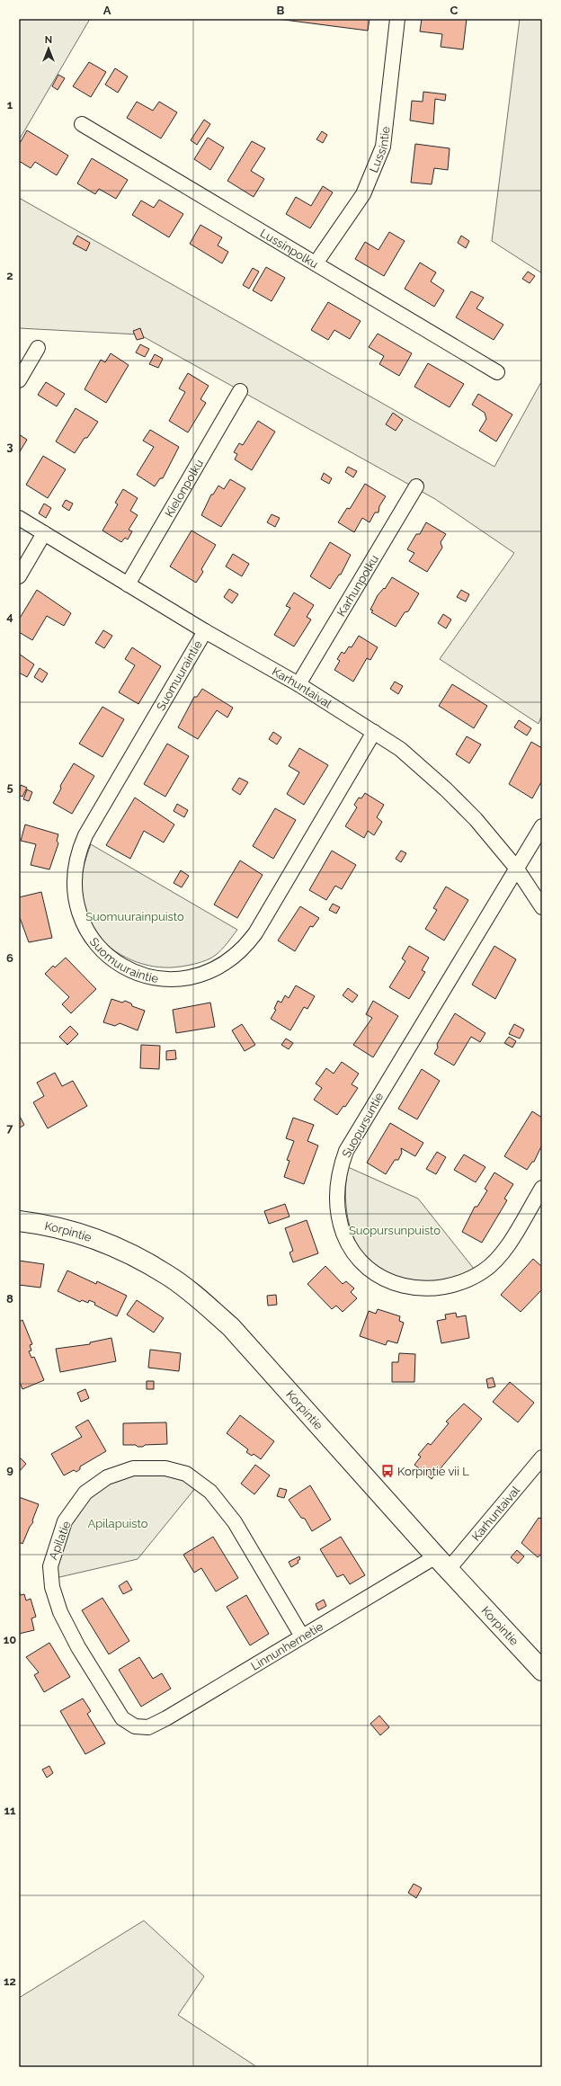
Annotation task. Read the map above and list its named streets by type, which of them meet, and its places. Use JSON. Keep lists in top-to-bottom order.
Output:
{
  "streets": {
    "street": [
      "Lussintie",
      "Lussinpolku",
      "Kielonpolku",
      "Karhunpolku",
      "Suomuuraintie",
      "Karhuntaival",
      "Suopursuntie",
      "Korpintie",
      "Apilatie",
      "Linnunhernetie"
    ]
  },
  "crossings": [
    ["Lussintie", "Lussinpolku"],
    ["Kielonpolku", "Karhuntaival"],
    ["Karhunpolku", "Karhuntaival"],
    ["Suomuuraintie", "Karhuntaival"],
    ["Karhuntaival", "Suopursuntie"],
    ["Karhuntaival", "Korpintie"],
    ["Karhuntaival", "Linnunhernetie"],
    ["Korpintie", "Linnunhernetie"],
    ["Apilatie", "Linnunhernetie"]
  ],
  "parks": ["Suomuurainpuisto", "Suopursunpuisto", "Apilapuisto"],
  "places": {
    "bus stop": ["Korpintie vii L"]
  },
  "north": "top",
  "grid": {
    "columns": ["A", "B", "C"],
    "rows": [
      "1",
      "2",
      "3",
      "4",
      "5",
      "6",
      "7",
      "8",
      "9",
      "10",
      "11",
      "12"
    ]
  }
}
